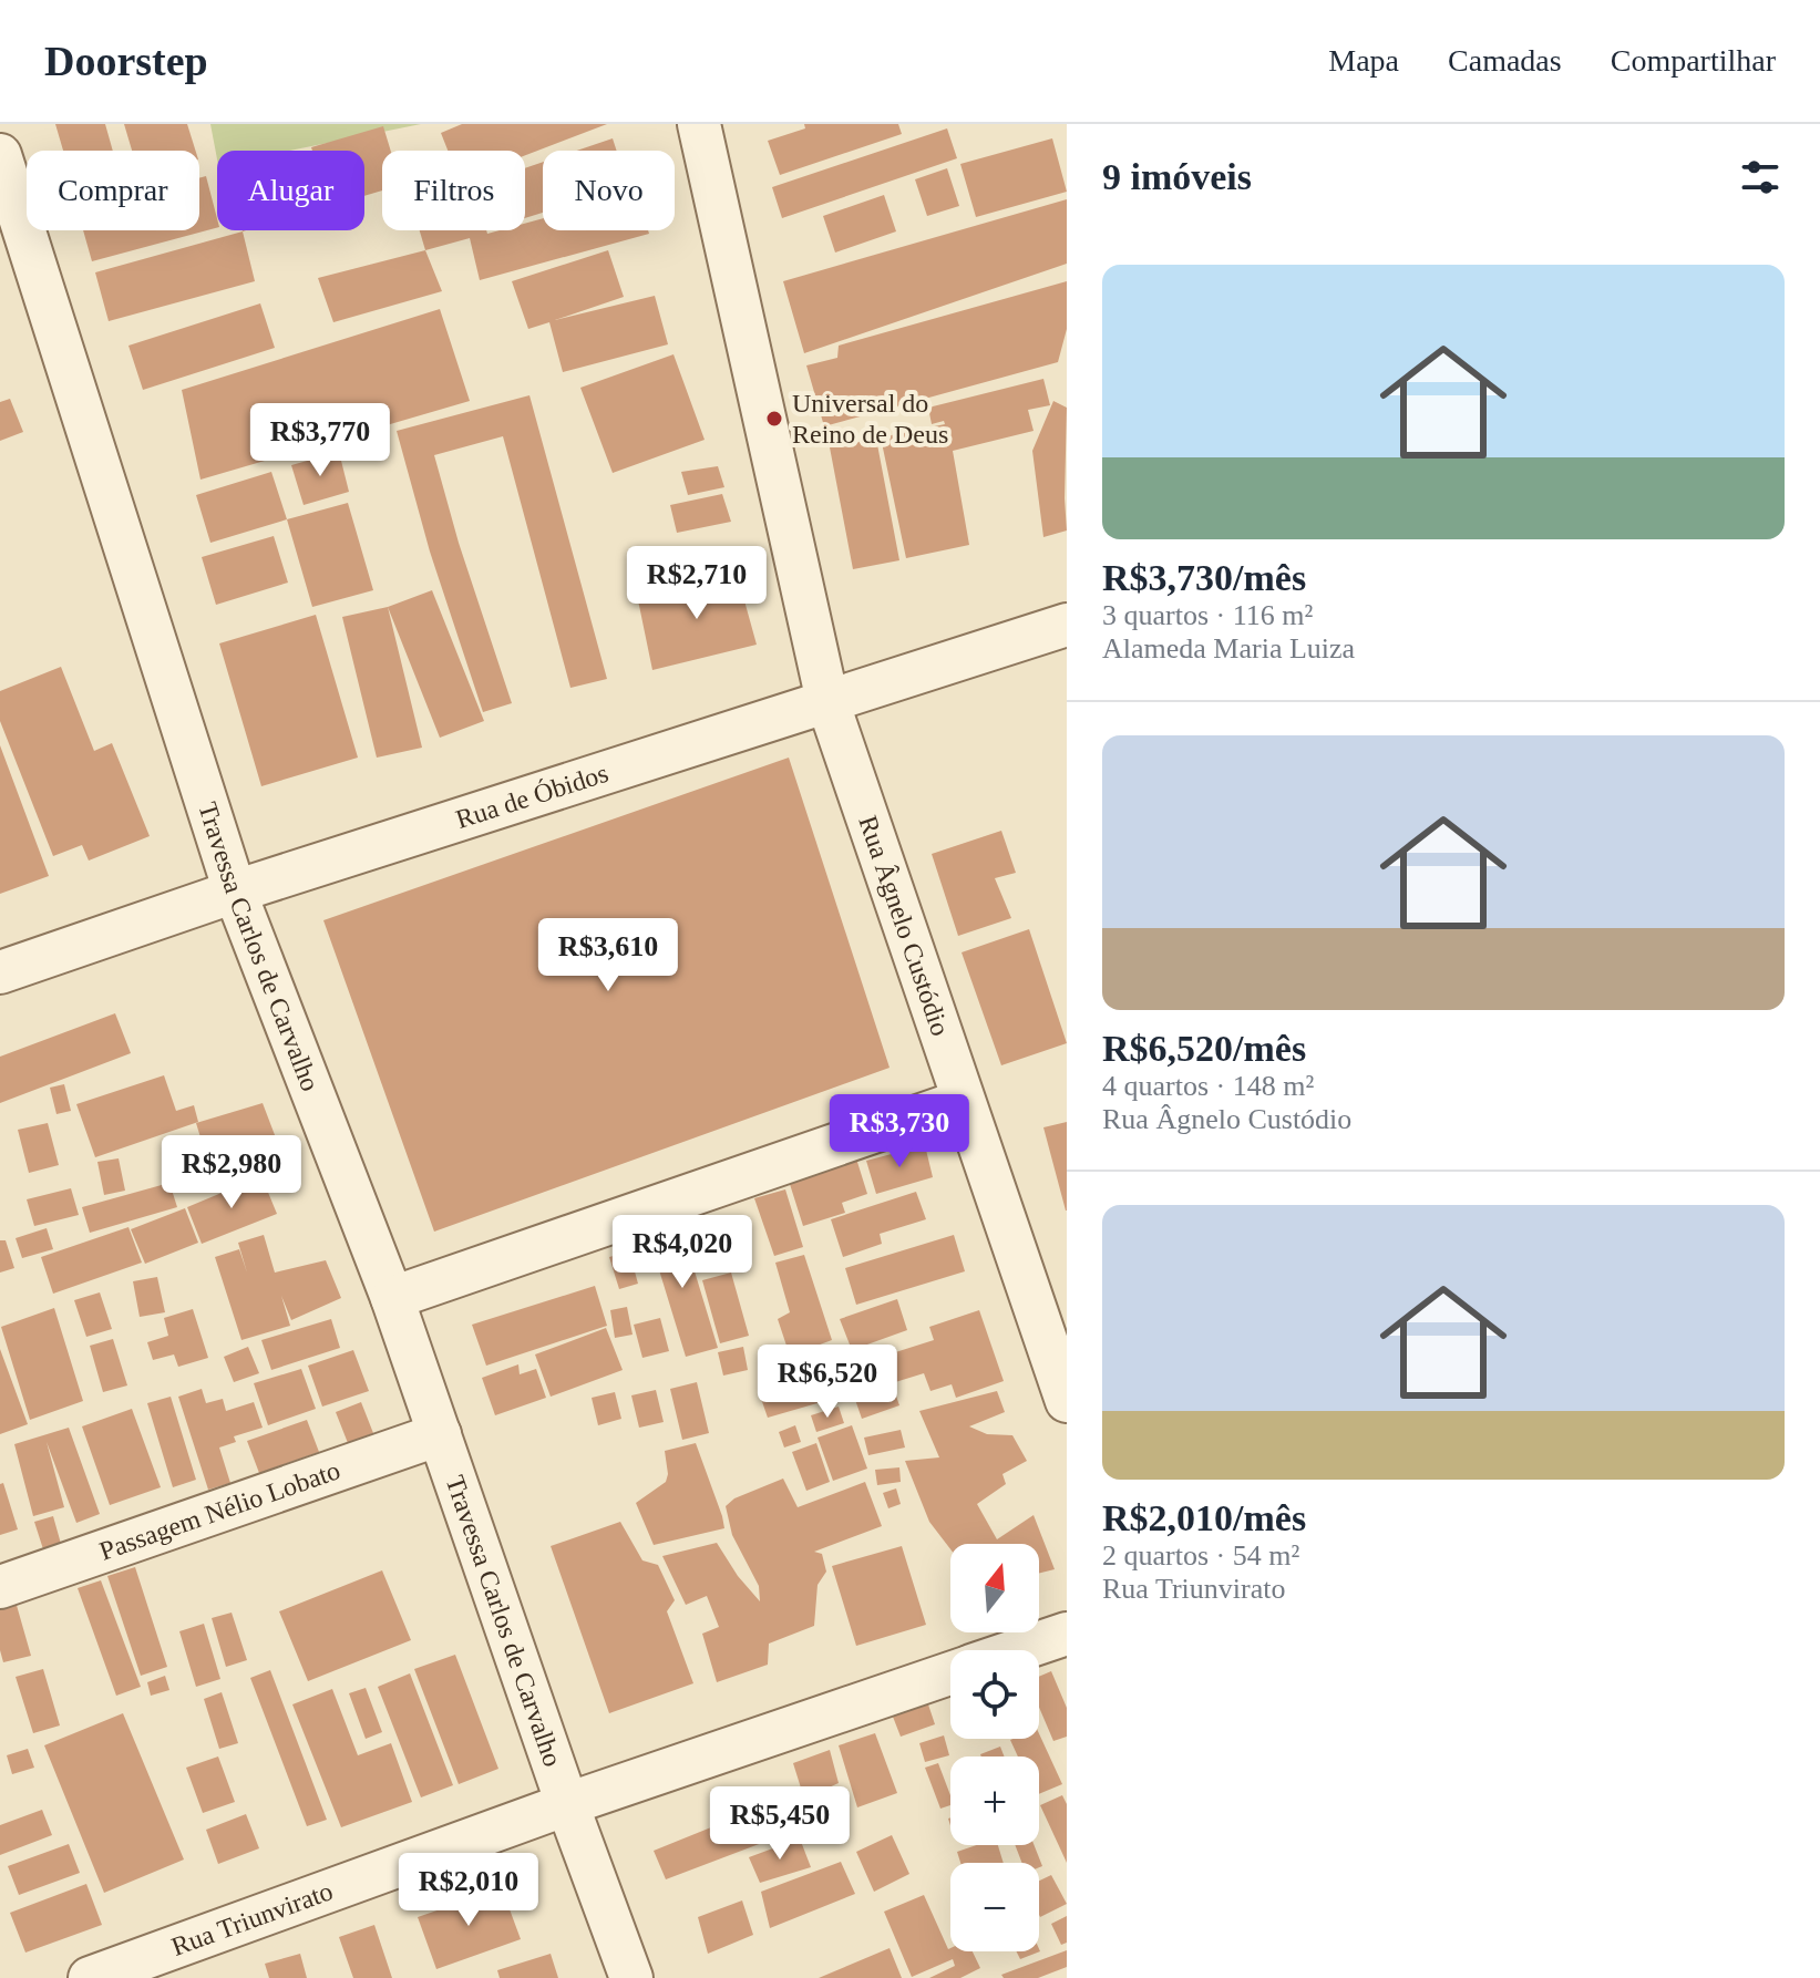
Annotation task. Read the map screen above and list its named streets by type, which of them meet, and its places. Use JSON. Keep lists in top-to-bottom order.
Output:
{
  "streets": {
    "street": [
      "Rua de Óbidos",
      "Rua Âgnelo Custódio",
      "Travessa Carlos de Carvalho",
      "Passagem Nélio Lobato",
      "Rua Triunvirato"
    ]
  },
  "crossings": [
    ["Rua de Óbidos", "Rua Âgnelo Custódio"],
    ["Rua de Óbidos", "Travessa Carlos de Carvalho"],
    ["Travessa Carlos de Carvalho", "Passagem Nélio Lobato"],
    ["Travessa Carlos de Carvalho", "Rua Triunvirato"]
  ],
  "places": ["Universal do Reino de Deus"],
  "north": "top",
  "page": {
    "header": "Doorstep",
    "nav": ["Mapa", "Camadas", "Compartilhar"],
    "heading": "9 imóveis",
    "chip": [
      "Comprar",
      "Alugar",
      "Filtros",
      "Novo"
    ],
    "list": [
      {
        "name": "R$3,730/mês",
        "note": "3 quartos · 116 m² · Alameda Maria Luiza"
      },
      {
        "name": "R$6,520/mês",
        "note": "4 quartos · 148 m² · Rua Âgnelo Custódio"
      },
      {
        "name": "R$2,010/mês",
        "note": "2 quartos · 54 m² · Rua Triunvirato"
      }
    ],
    "price": [
      "R$3,770",
      "R$2,710",
      "R$3,610",
      "R$3,730",
      "R$2,980",
      "R$4,020",
      "R$6,520",
      "R$5,450",
      "R$2,010"
    ],
    "map_buttons": ["+", "−"]
  }
}
